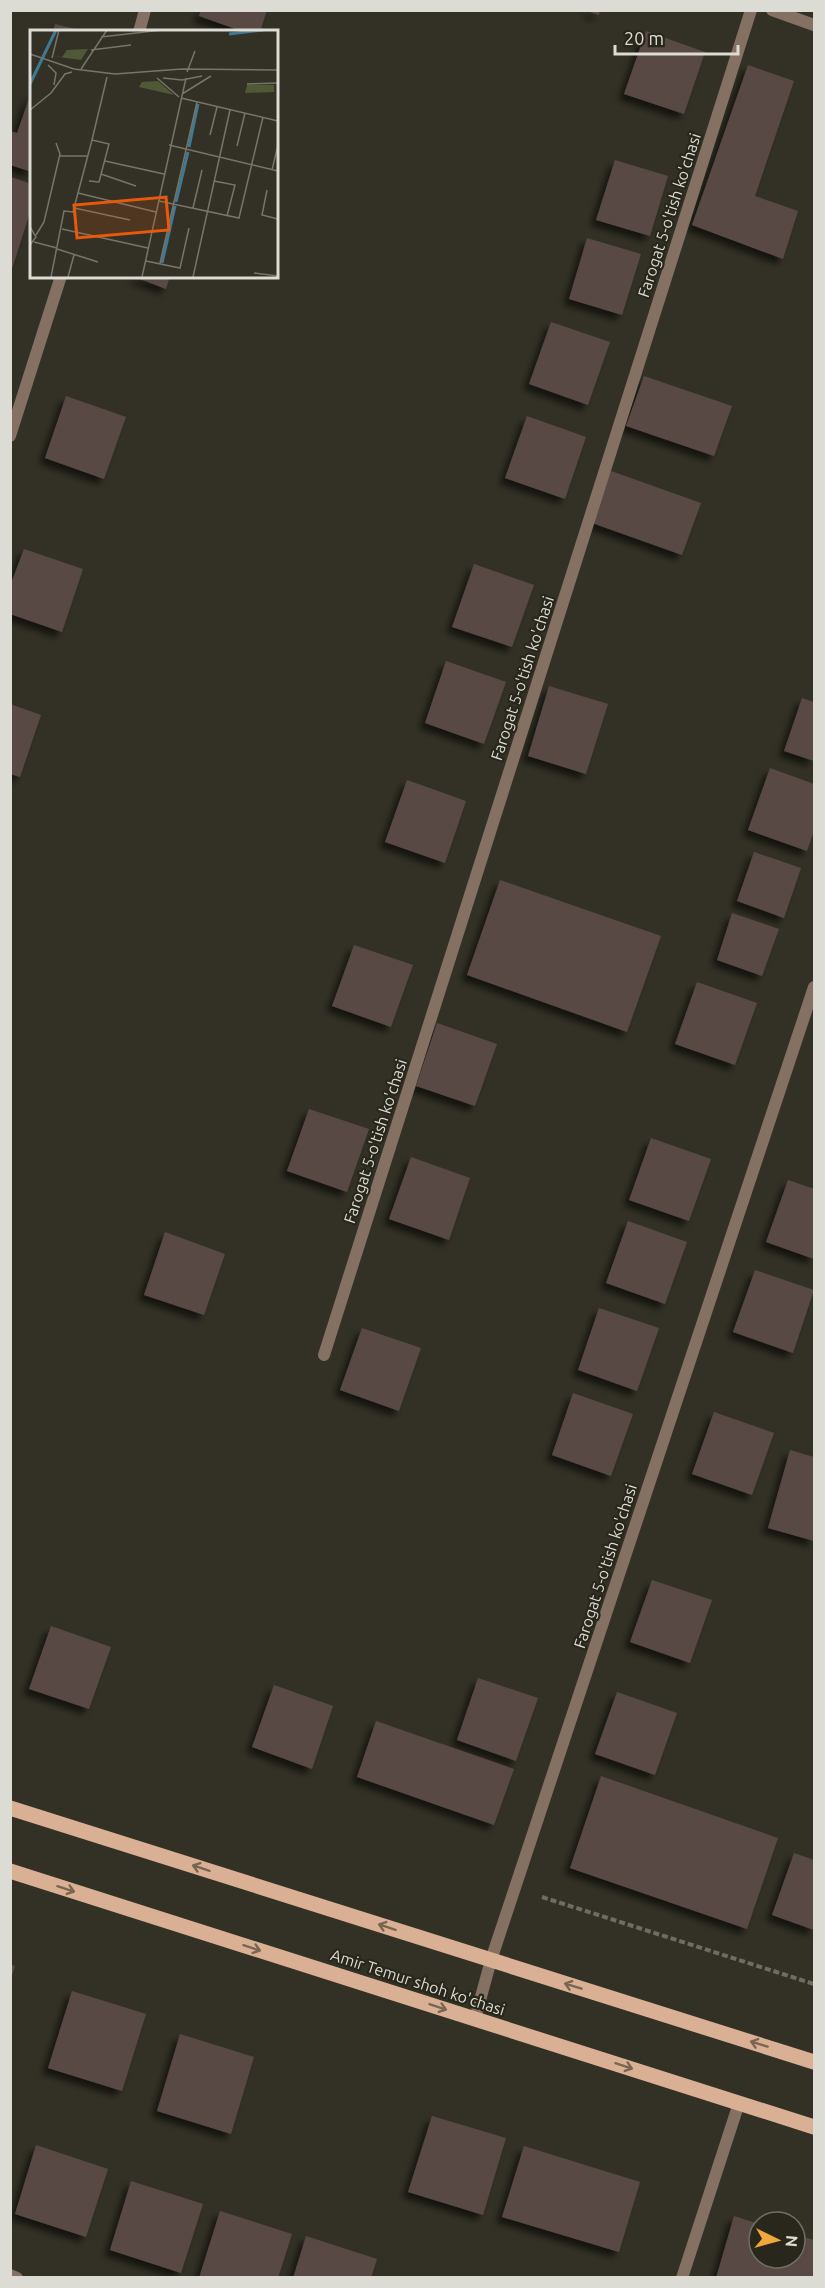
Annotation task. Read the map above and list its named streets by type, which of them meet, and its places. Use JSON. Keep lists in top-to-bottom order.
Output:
{
  "streets": {
    "main road": ["Amir Temur shoh ko'chasi"],
    "street": ["Farogat 5-o'tish ko'chasi"]
  },
  "crossings": [
    ["Farogat 5-o'tish ko'chasi", "Amir Temur shoh ko'chasi"]
  ],
  "scale_bar": "20 m",
  "north": "right"
}
